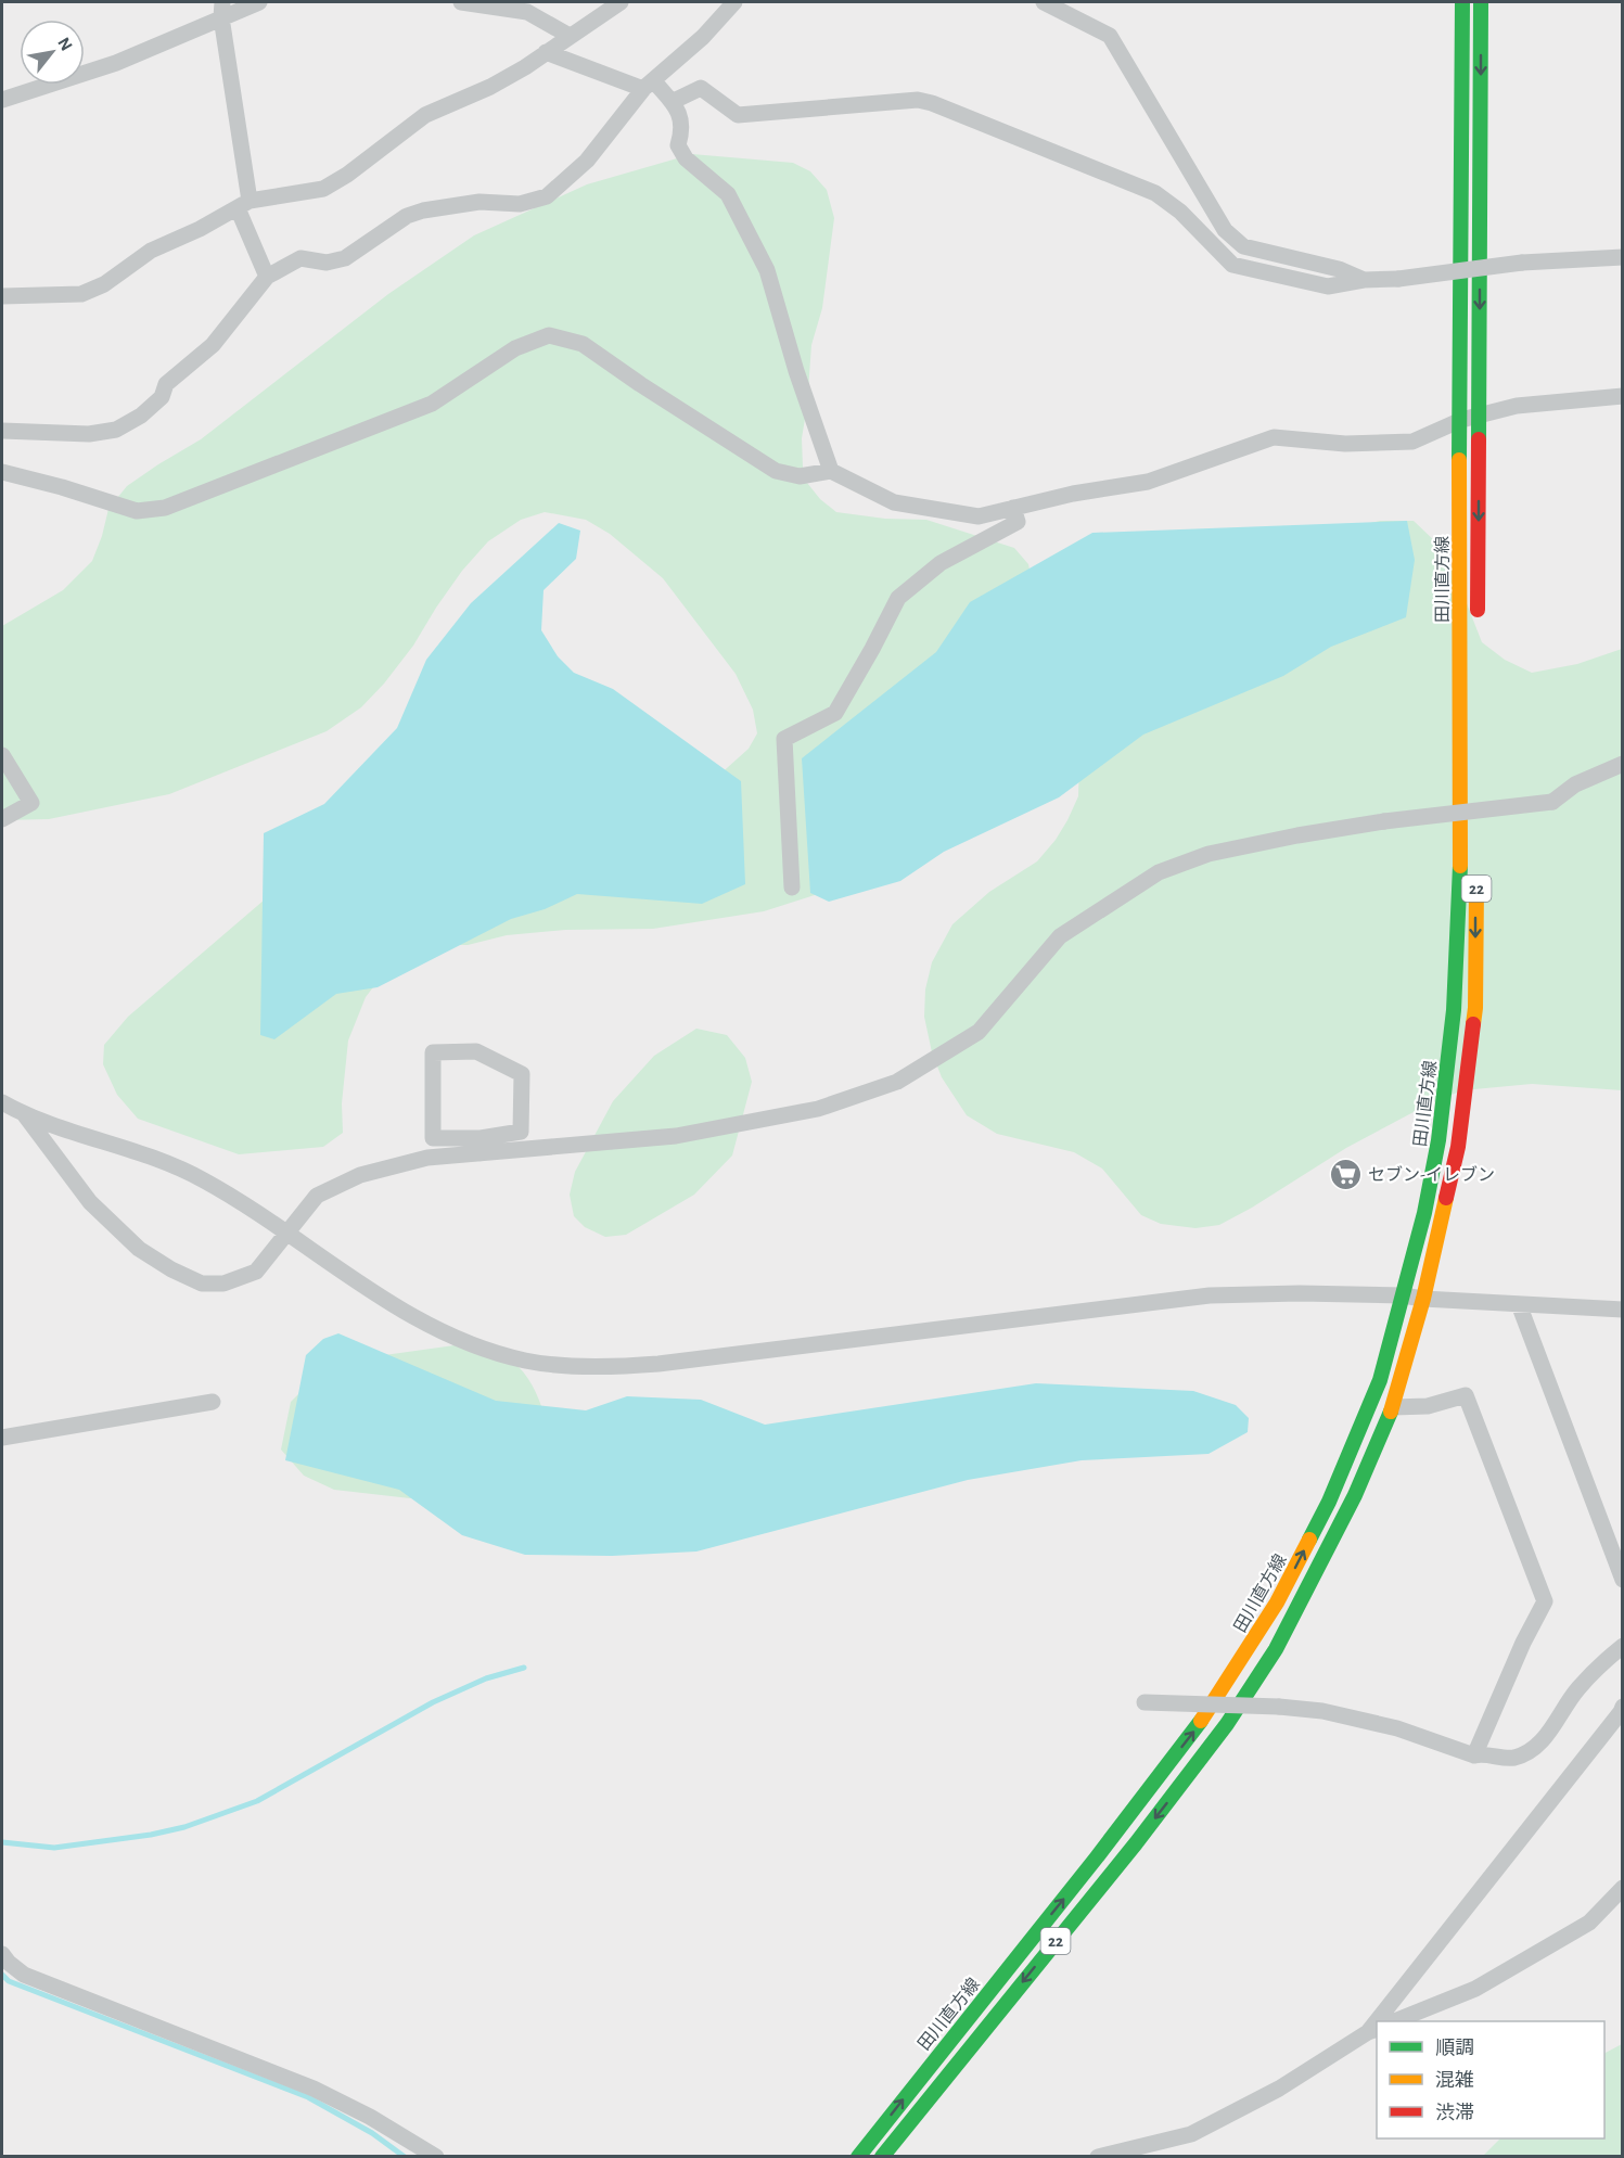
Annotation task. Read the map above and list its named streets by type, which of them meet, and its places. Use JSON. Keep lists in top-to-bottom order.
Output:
{
  "streets": {
    "main road": ["田川直方線", "22"]
  },
  "places": {
    "supermarket": ["セブン-イレブン"]
  },
  "legend": ["順調", "混雑", "渋滞"],
  "north": "top right"
}
